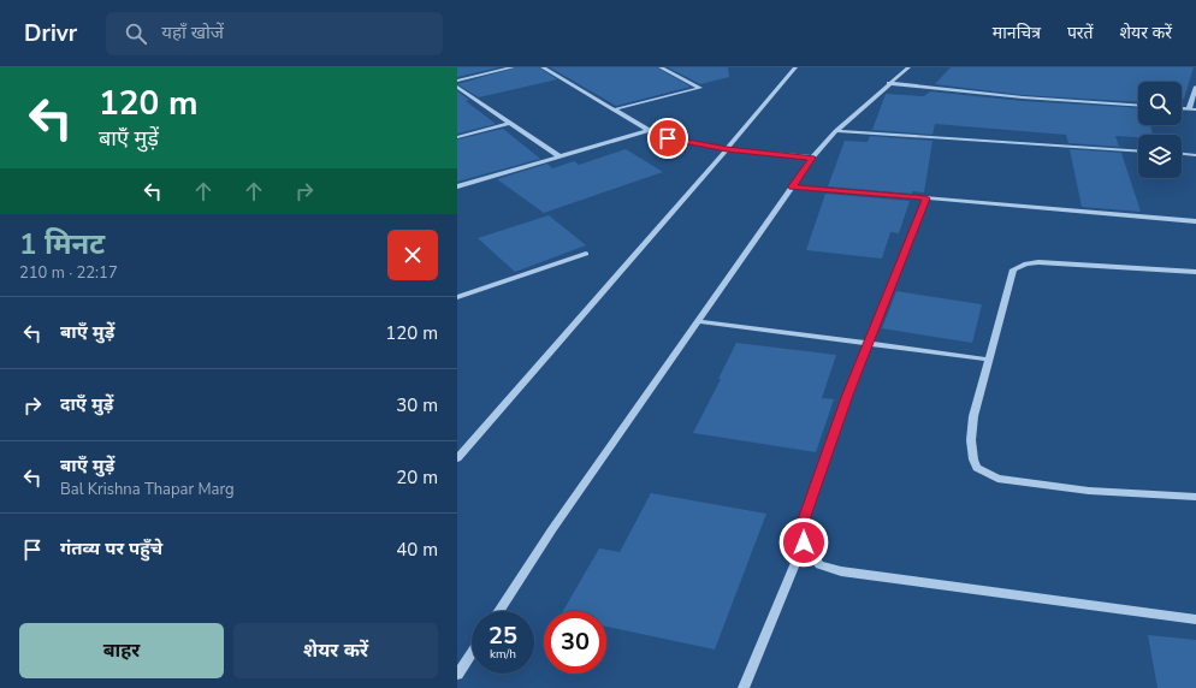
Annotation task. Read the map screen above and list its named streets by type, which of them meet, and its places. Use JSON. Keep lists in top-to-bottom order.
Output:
{
  "page": {
    "header": "Drivr",
    "search": "यहाँ खोजें",
    "nav": ["मानचित्र", "परतें", "शेयर करें"],
    "turn": ["120 m", "बाएँ मुड़ें"],
    "heading": ["1 मिनट", "210 m · 22:17"],
    "list": [
      {
        "name": "बाएँ मुड़ें",
        "value": "120 m"
      },
      {
        "name": "दाएँ मुड़ें",
        "value": "30 m"
      },
      {
        "name": "बाएँ मुड़ें",
        "note": "Bal Krishna Thapar Marg",
        "value": "20 m"
      },
      {
        "name": "गंतव्य पर पहुँचे",
        "value": "40 m"
      }
    ],
    "speed": "25 km/h",
    "limit": "30",
    "buttons": ["बाहर", "शेयर करें"]
  }
}
